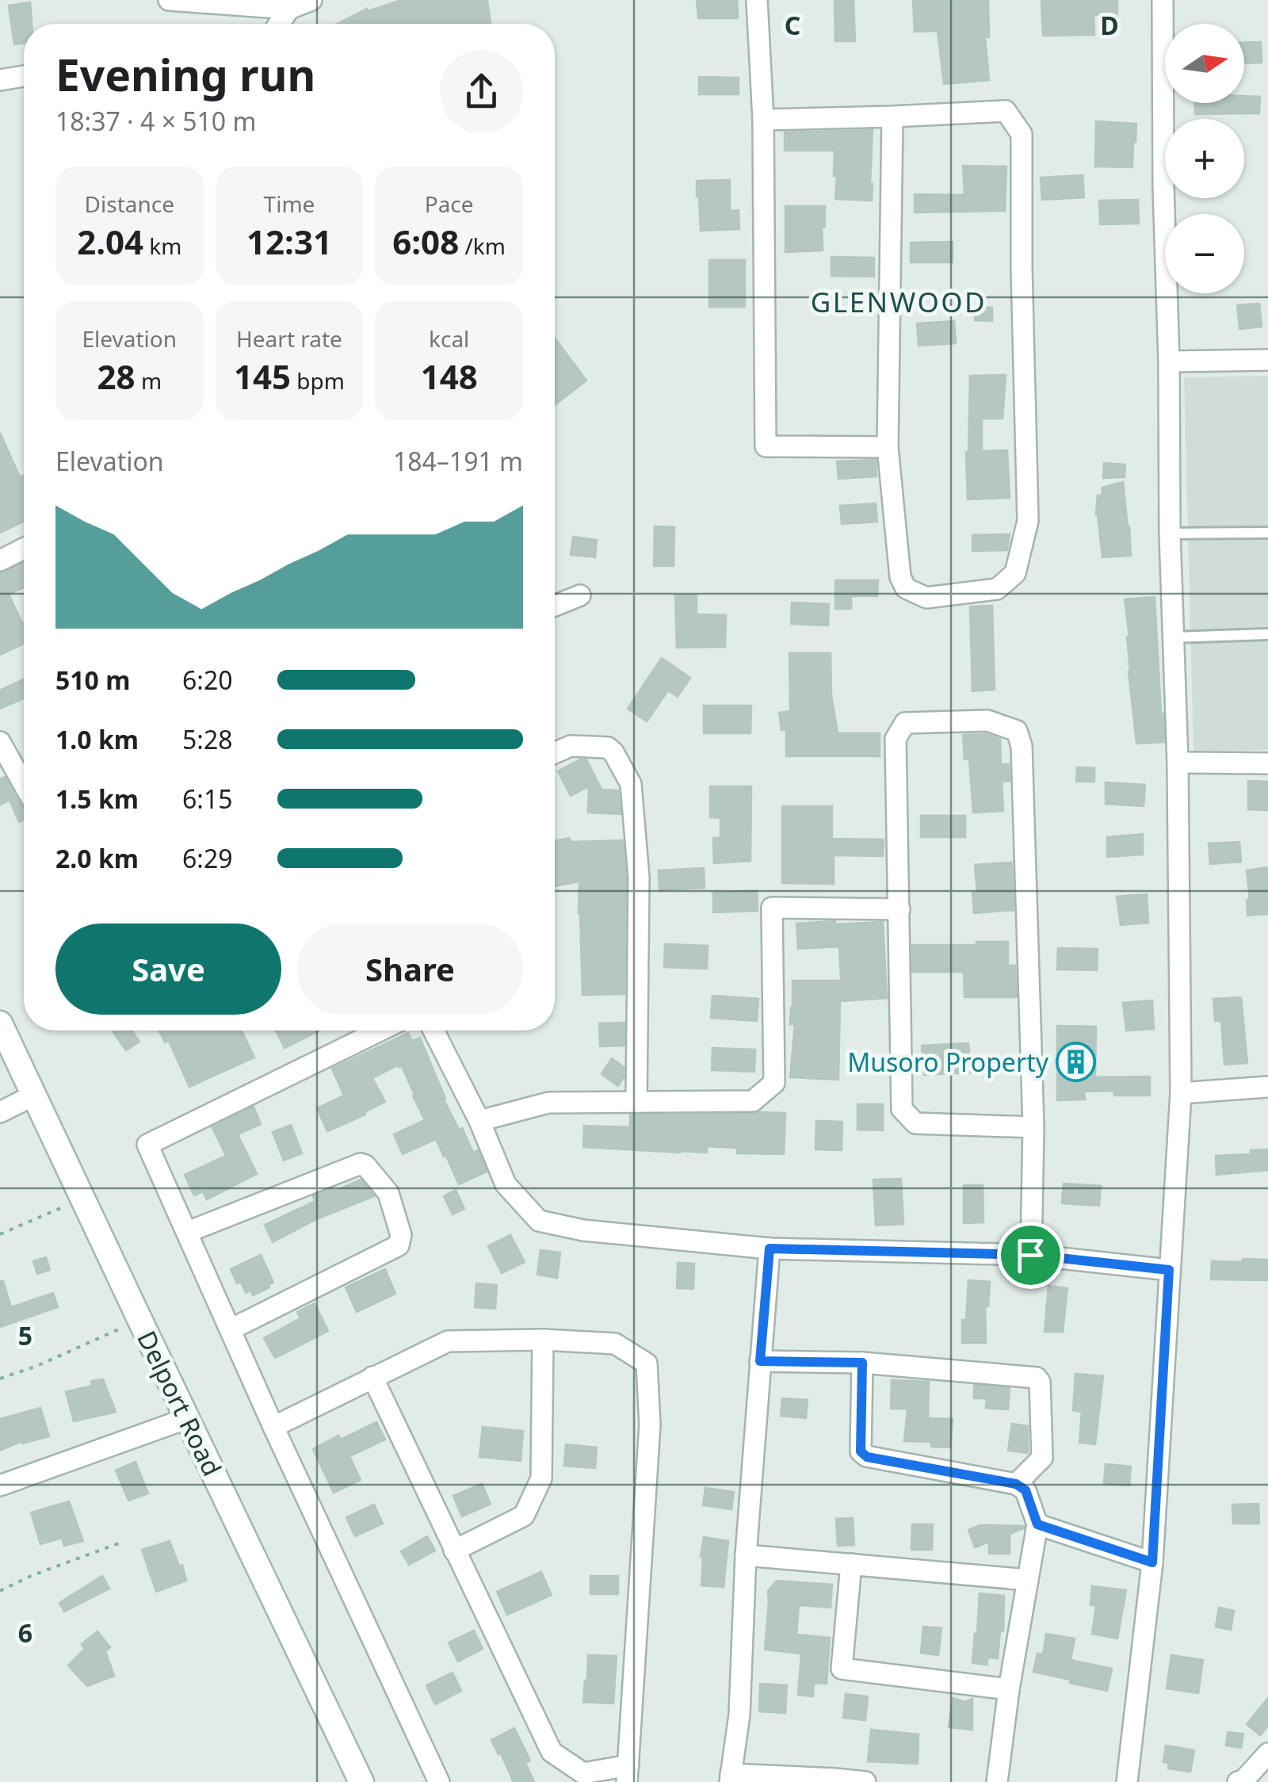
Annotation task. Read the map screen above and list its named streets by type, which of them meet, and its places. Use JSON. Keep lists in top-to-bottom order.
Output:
{
  "streets": {
    "main road": ["Delport Road"]
  },
  "districts": ["GLENWOOD"],
  "places": {
    "building": ["Musoro Property"]
  },
  "north": "right",
  "page": {
    "map_buttons": ["+", "−"],
    "heading": ["Evening run", "18:37 · 4 × 510 m"],
    "stats": [
      ["Distance", "2.04 km"],
      ["Time", "12:31"],
      ["Pace", "6:08 /km"],
      ["Elevation", "28 m"],
      ["Heart rate", "145 bpm"],
      ["kcal", "148"]
    ],
    "chart": ["Elevation", "184–191 m"],
    "list": [
      {
        "name": "510 m",
        "note": "6:20"
      },
      {
        "name": "1.0 km",
        "note": "5:28"
      },
      {
        "name": "1.5 km",
        "note": "6:15"
      },
      {
        "name": "2.0 km",
        "note": "6:29"
      }
    ],
    "buttons": ["Save", "Share"]
  },
  "grid": {
    "columns": ["C", "D"],
    "rows": ["5", "6"]
  }
}
